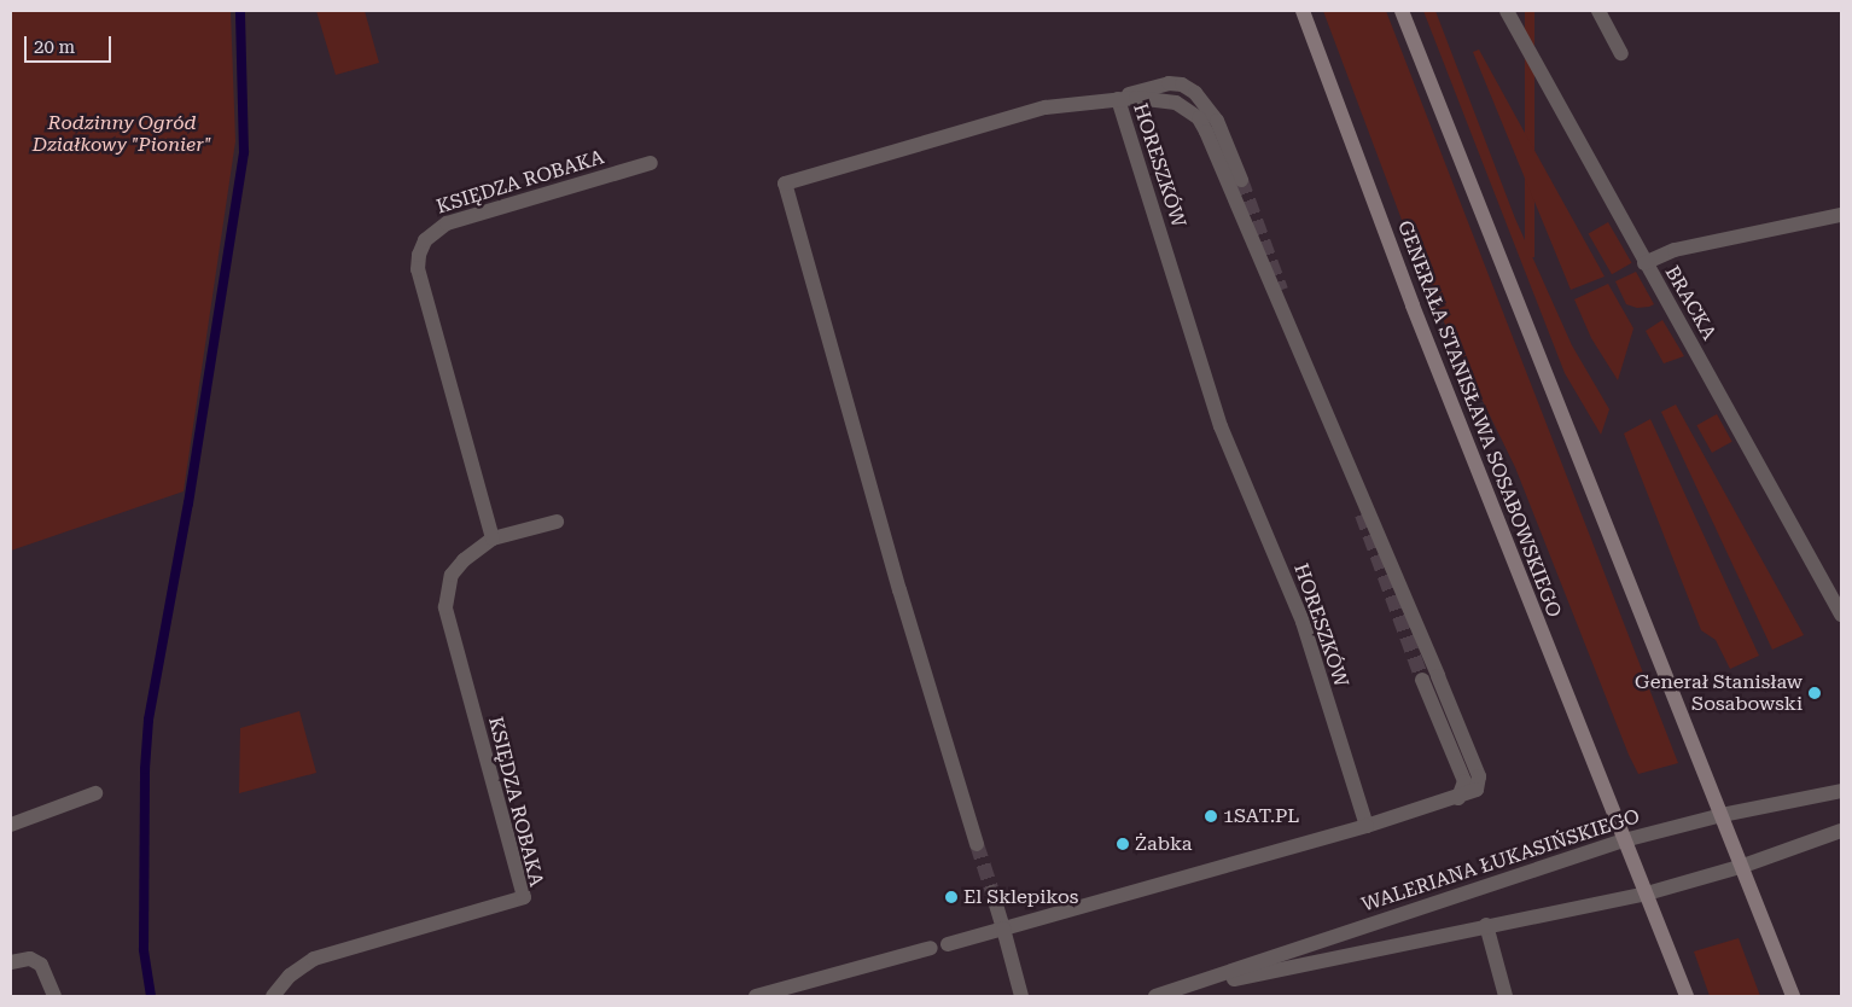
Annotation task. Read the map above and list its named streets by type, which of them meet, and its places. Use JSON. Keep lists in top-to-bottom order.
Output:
{
  "streets": {
    "main road": ["GENERAŁA STANISŁAWA SOSABOWSKIEGO"],
    "street": [
      "HORESZKÓW",
      "KSIĘDZA ROBAKA",
      "BRACKA",
      "WALERIANA ŁUKASIŃSKIEGO"
    ]
  },
  "crossings": [
    ["GENERAŁA STANISŁAWA SOSABOWSKIEGO", "WALERIANA ŁUKASIŃSKIEGO"]
  ],
  "parks": ["Rodzinny Ogród Działkowy \"Pionier\""],
  "places": [
    "Generał Stanisław Sosabowski",
    "1SAT.PL",
    "Żabka",
    "El Sklepikos"
  ],
  "scale_bar": "20 m"
}
